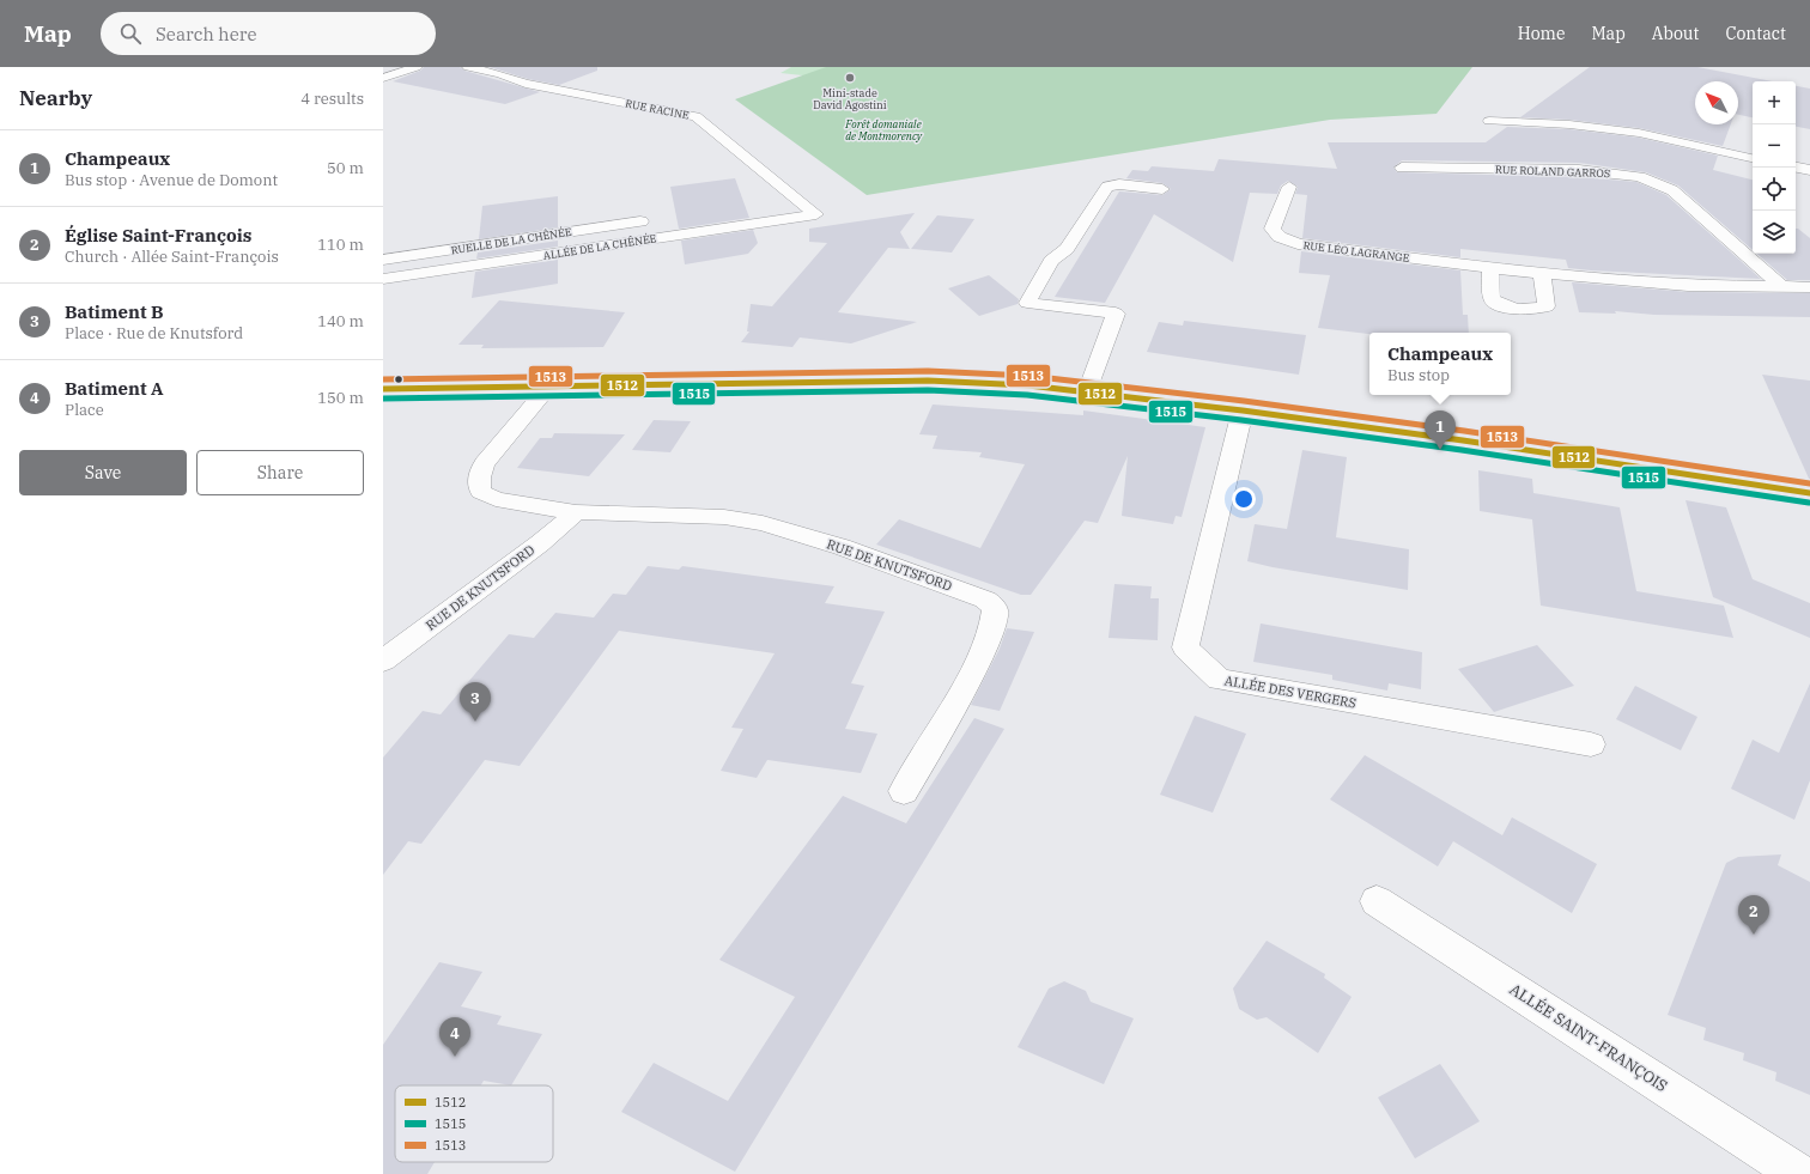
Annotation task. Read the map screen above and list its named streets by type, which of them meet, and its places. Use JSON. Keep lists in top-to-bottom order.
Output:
{
  "streets": {
    "street": [
      "RUE RACINE",
      "RUE ROLAND GARROS",
      "RUELLE DE LA CHÊNÉE",
      "ALLÉE DE LA CHÊNÉE",
      "RUE LÉO LAGRANGE",
      "RUE DE KNUTSFORD",
      "ALLÉE DES VERGERS",
      "ALLÉE SAINT-FRANÇOIS"
    ]
  },
  "crossings": [
    ["RUE RACINE", "ALLÉE DE LA CHÊNÉE"],
    ["RUE ROLAND GARROS", "RUE LÉO LAGRANGE"]
  ],
  "parks": ["Forêt domaniale de Montmorency"],
  "places": ["Mini-stade David Agostini"],
  "lines": ["transit line 1513", "transit line 1512", "transit line 1515"],
  "legend": ["1512", "1515", "1513"],
  "north": "top left",
  "page": {
    "header": "Map",
    "search": "Search here",
    "nav": [
      "Home",
      "Map",
      "About",
      "Contact"
    ],
    "heading": ["Nearby", "4 results"],
    "map_buttons": ["+", "−"],
    "list": [
      {
        "mark": "1",
        "name": "Champeaux",
        "note": "Bus stop · Avenue de Domont",
        "value": "50 m"
      },
      {
        "mark": "2",
        "name": "Église Saint-François",
        "note": "Church · Allée Saint-François",
        "value": "110 m"
      },
      {
        "mark": "3",
        "name": "Batiment B",
        "note": "Place · Rue de Knutsford",
        "value": "140 m"
      },
      {
        "mark": "4",
        "name": "Batiment A",
        "note": "Place",
        "value": "150 m"
      }
    ],
    "popup": ["Champeaux", "Bus stop"],
    "pins": [
      "1",
      "3",
      "2",
      "4"
    ],
    "buttons": ["Save", "Share"]
  }
}
